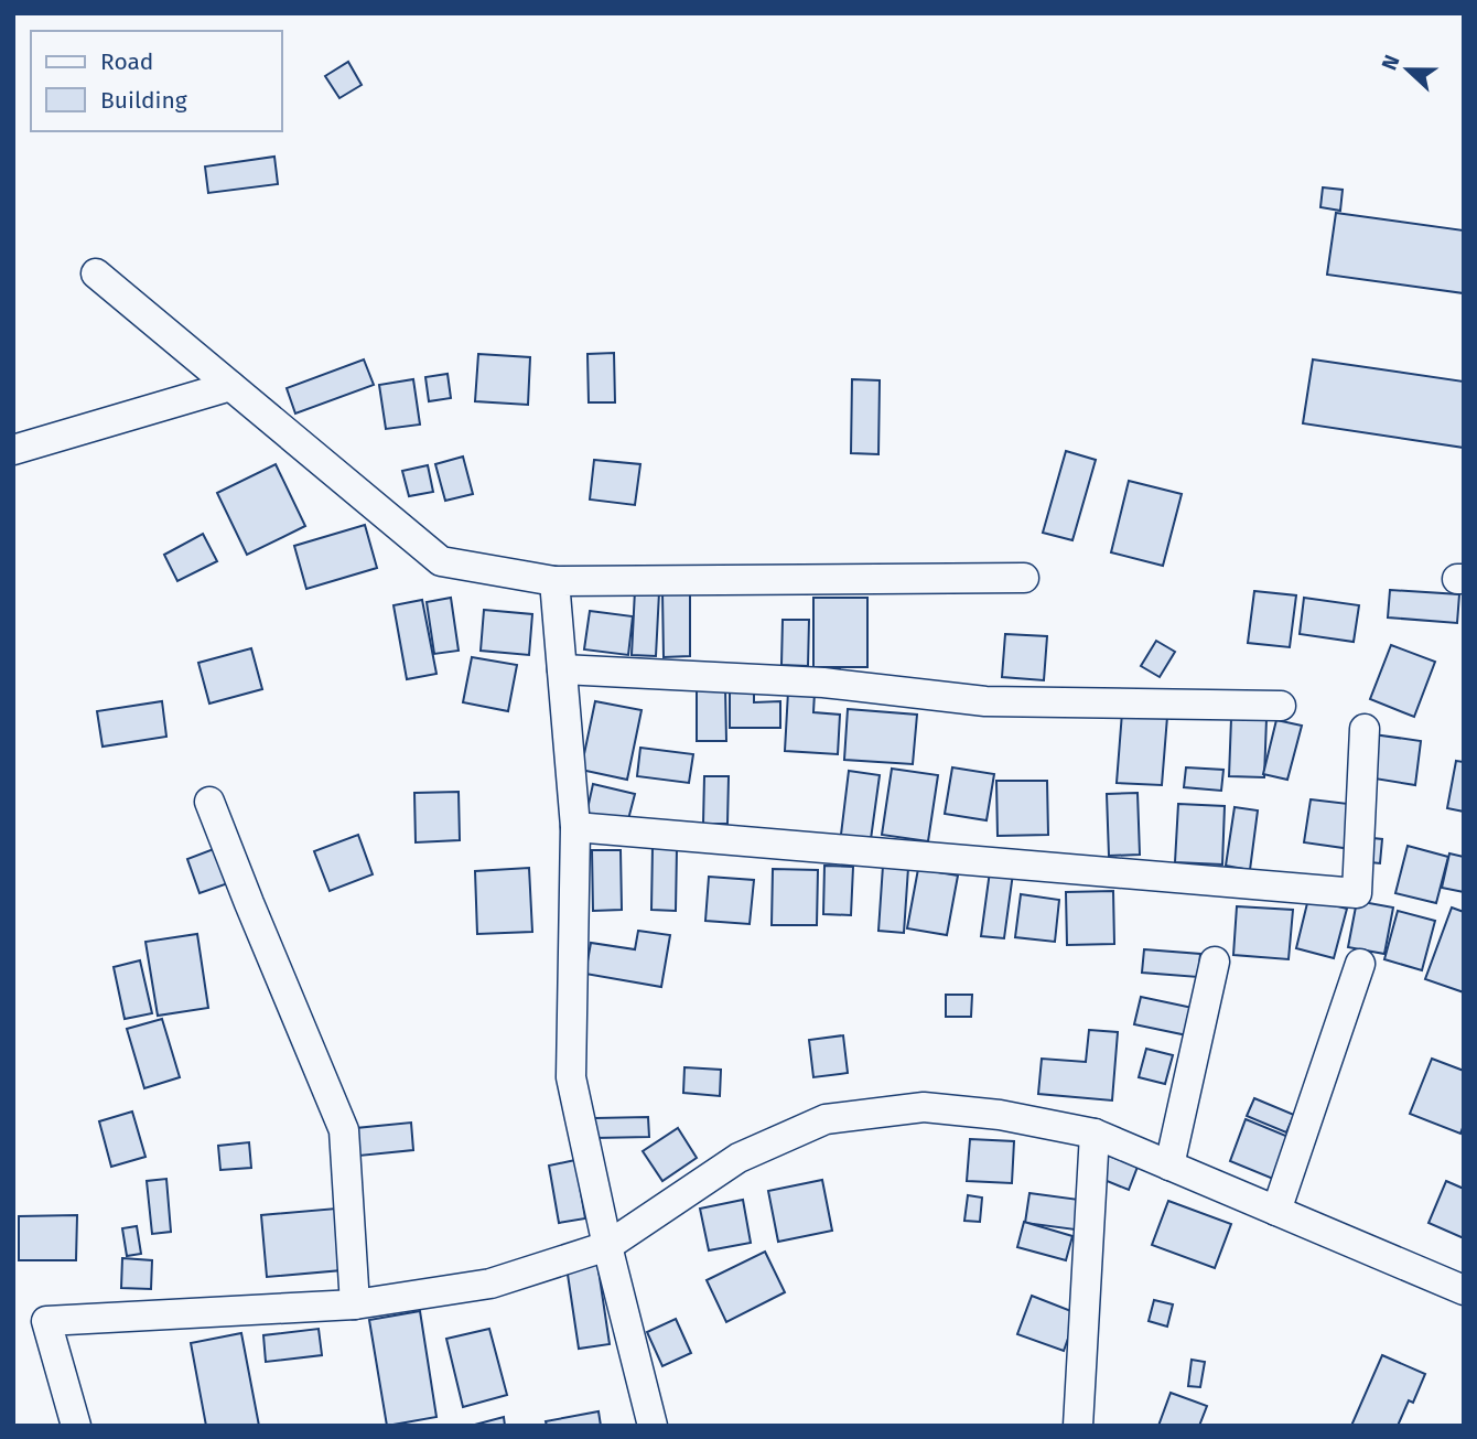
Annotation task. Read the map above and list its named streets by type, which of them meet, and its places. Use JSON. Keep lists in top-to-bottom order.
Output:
{
  "legend": ["Road", "Building"],
  "north": "left"
}
